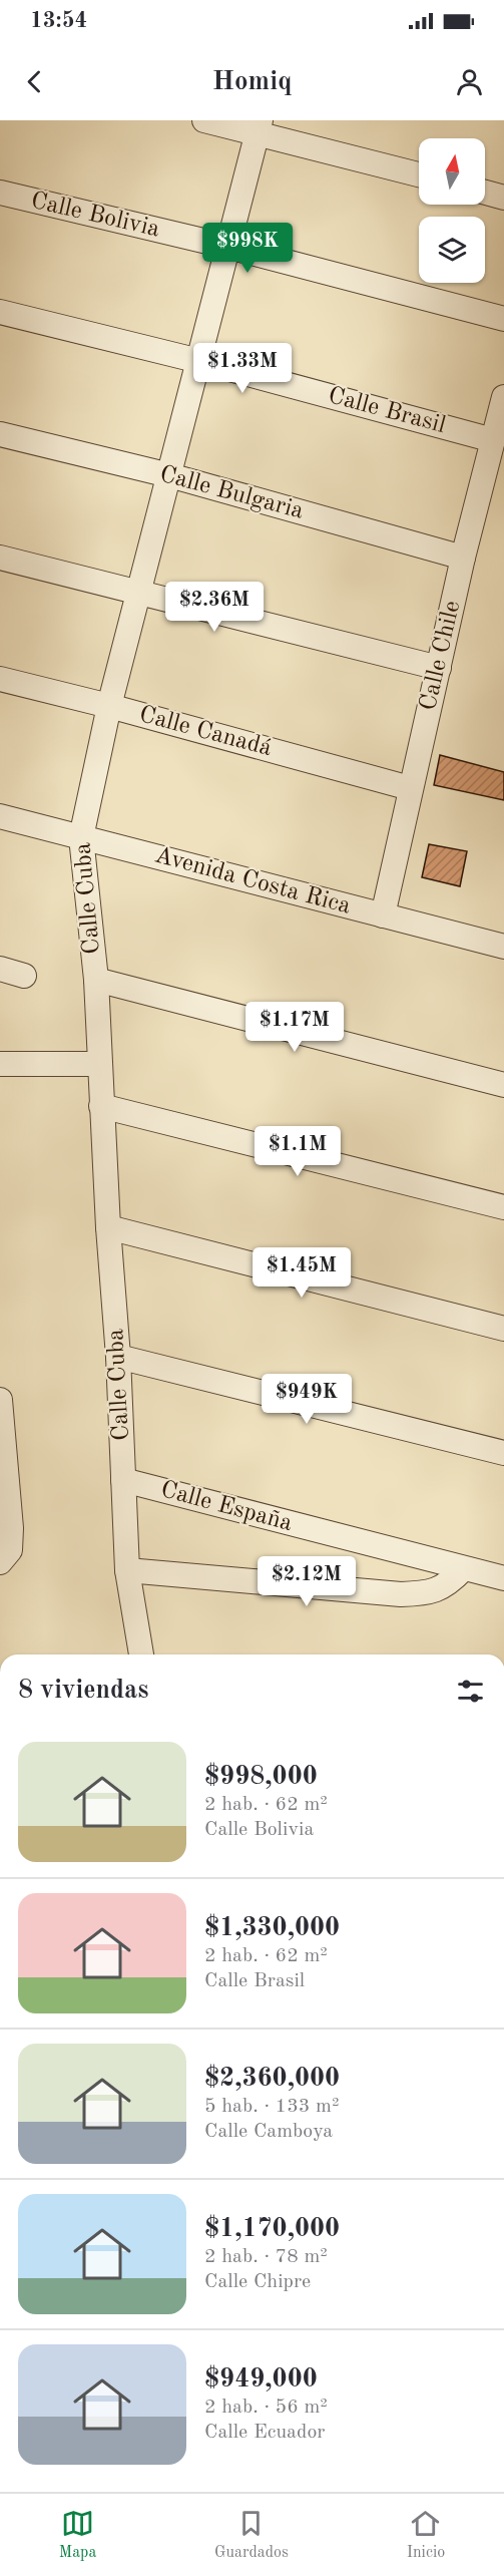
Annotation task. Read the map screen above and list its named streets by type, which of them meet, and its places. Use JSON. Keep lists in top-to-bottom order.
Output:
{
  "streets": {
    "street": [
      "Calle Bolivia",
      "Calle Brasil",
      "Calle Bulgaria",
      "Calle Chile",
      "Calle Canadá",
      "Avenida Costa Rica",
      "Calle Cuba",
      "Calle España"
    ]
  },
  "crossings": [
    ["Calle Bolivia", "Calle Cuba"],
    ["Calle Brasil", "Calle Chile"],
    ["Calle Brasil", "Calle Cuba"],
    ["Calle Bulgaria", "Calle Chile"],
    ["Calle Bulgaria", "Calle Cuba"],
    ["Calle Chile", "Calle Canadá"],
    ["Calle Chile", "Avenida Costa Rica"],
    ["Calle Canadá", "Calle Cuba"],
    ["Avenida Costa Rica", "Calle Cuba"],
    ["Calle Cuba", "Calle España"]
  ],
  "north": "top",
  "page": {
    "status": "13:54",
    "header": "Homiq",
    "price": [
      "$998K",
      "$1.33M",
      "$2.36M",
      "$1.17M",
      "$1.1M",
      "$1.45M",
      "$949K",
      "$2.12M"
    ],
    "heading": "8 viviendas",
    "list": [
      {
        "name": "$998,000",
        "note": "2 hab. · 62 m² · Calle Bolivia"
      },
      {
        "name": "$1,330,000",
        "note": "2 hab. · 62 m² · Calle Brasil"
      },
      {
        "name": "$2,360,000",
        "note": "5 hab. · 133 m² · Calle Camboya"
      },
      {
        "name": "$1,170,000",
        "note": "2 hab. · 78 m² · Calle Chipre"
      },
      {
        "name": "$949,000",
        "note": "2 hab. · 56 m² · Calle Ecuador"
      }
    ],
    "tabs": ["Mapa", "Guardados", "Inicio"]
  }
}
